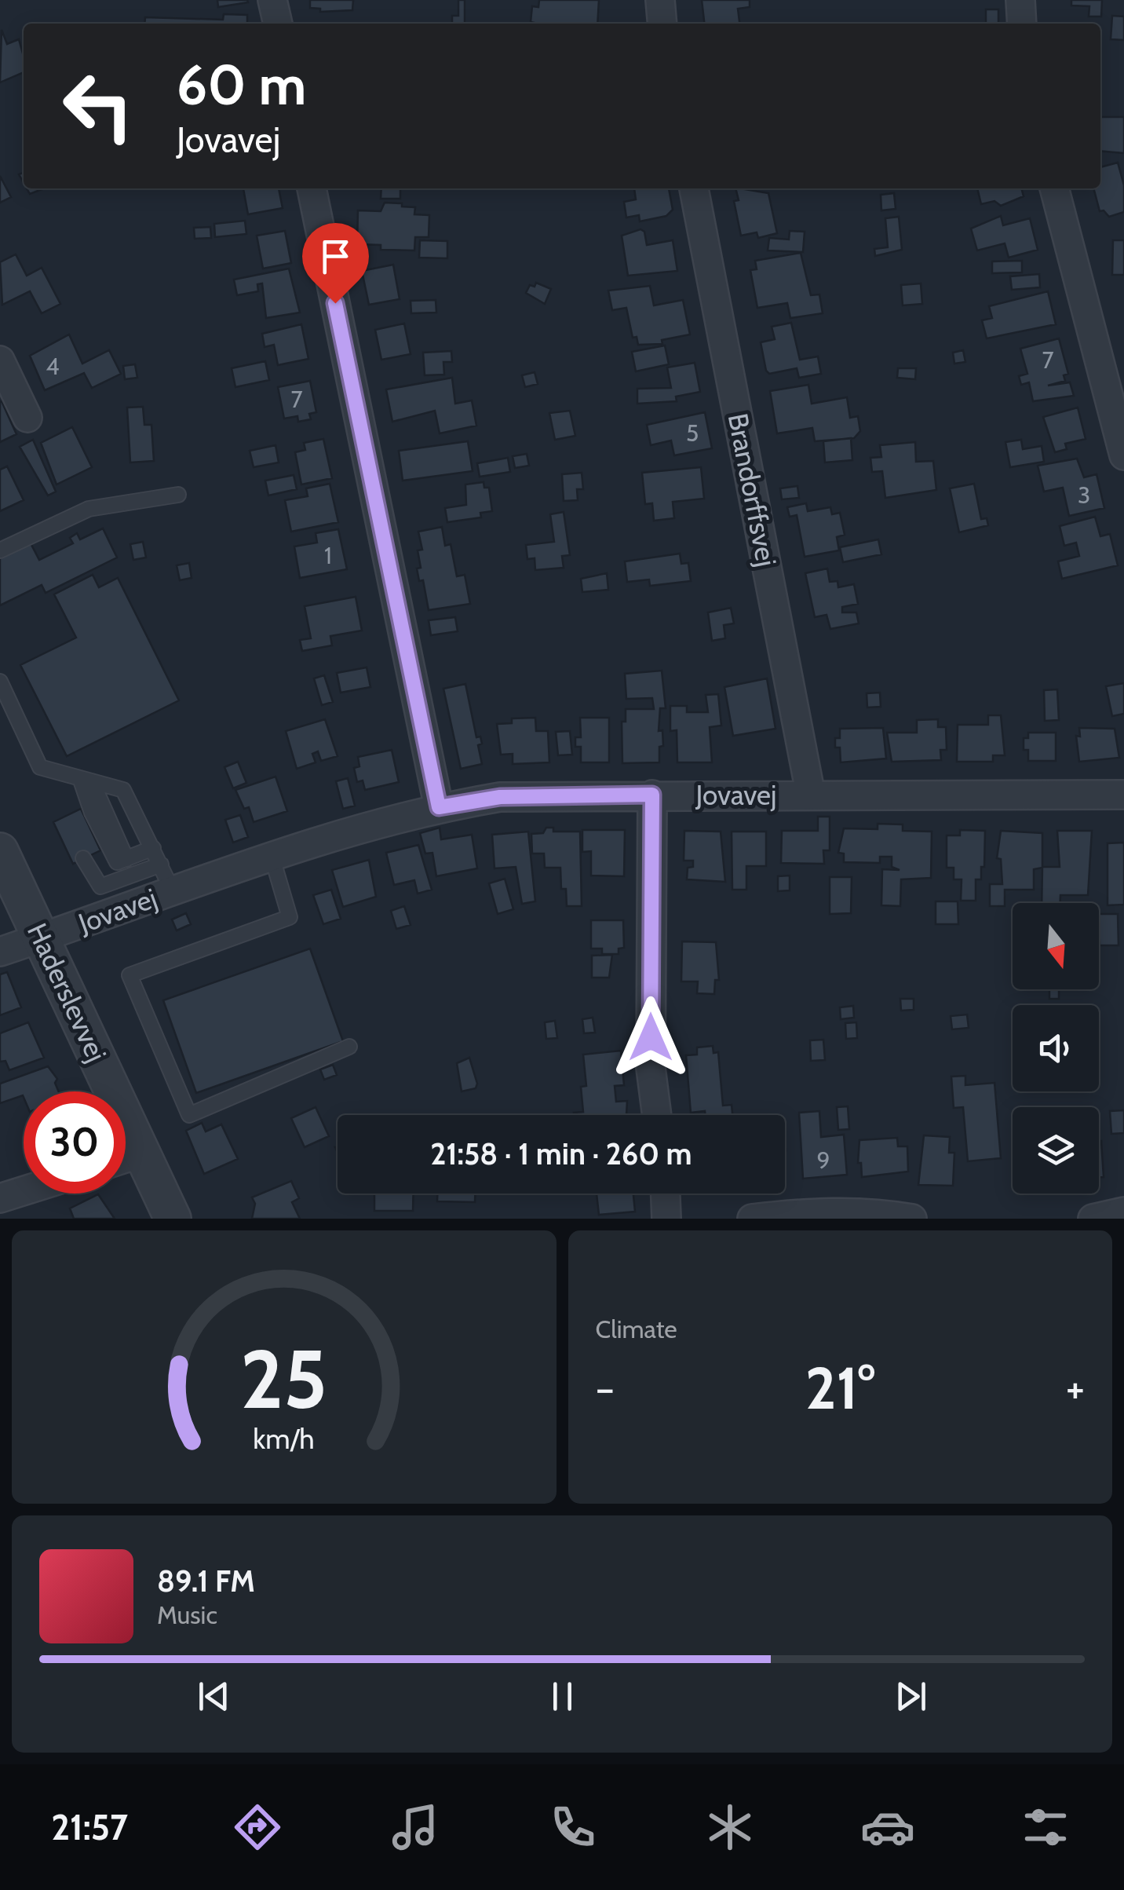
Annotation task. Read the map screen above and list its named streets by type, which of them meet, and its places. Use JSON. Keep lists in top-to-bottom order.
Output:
{
  "streets": {
    "street": ["Brandorffsvej", "Jovavej", "Haderslevvej"]
  },
  "crossings": [
    ["Brandorffsvej", "Jovavej"],
    ["Jovavej", "Haderslevvej"]
  ],
  "house_numbers": [
    "7",
    "4",
    "7",
    "5",
    "3",
    "1",
    "9"
  ],
  "north": "bottom",
  "page": {
    "turn": ["60 m", "Jovavej"],
    "limit": "30",
    "trip": "21:58 · 1 min · 260 m",
    "tile": "Climate",
    "heat": ["−", "21°", "+"],
    "song": ["89.1 FM", "Music"],
    "tabs": "21:57",
    "gauge": ["25", "km/h"]
  }
}
